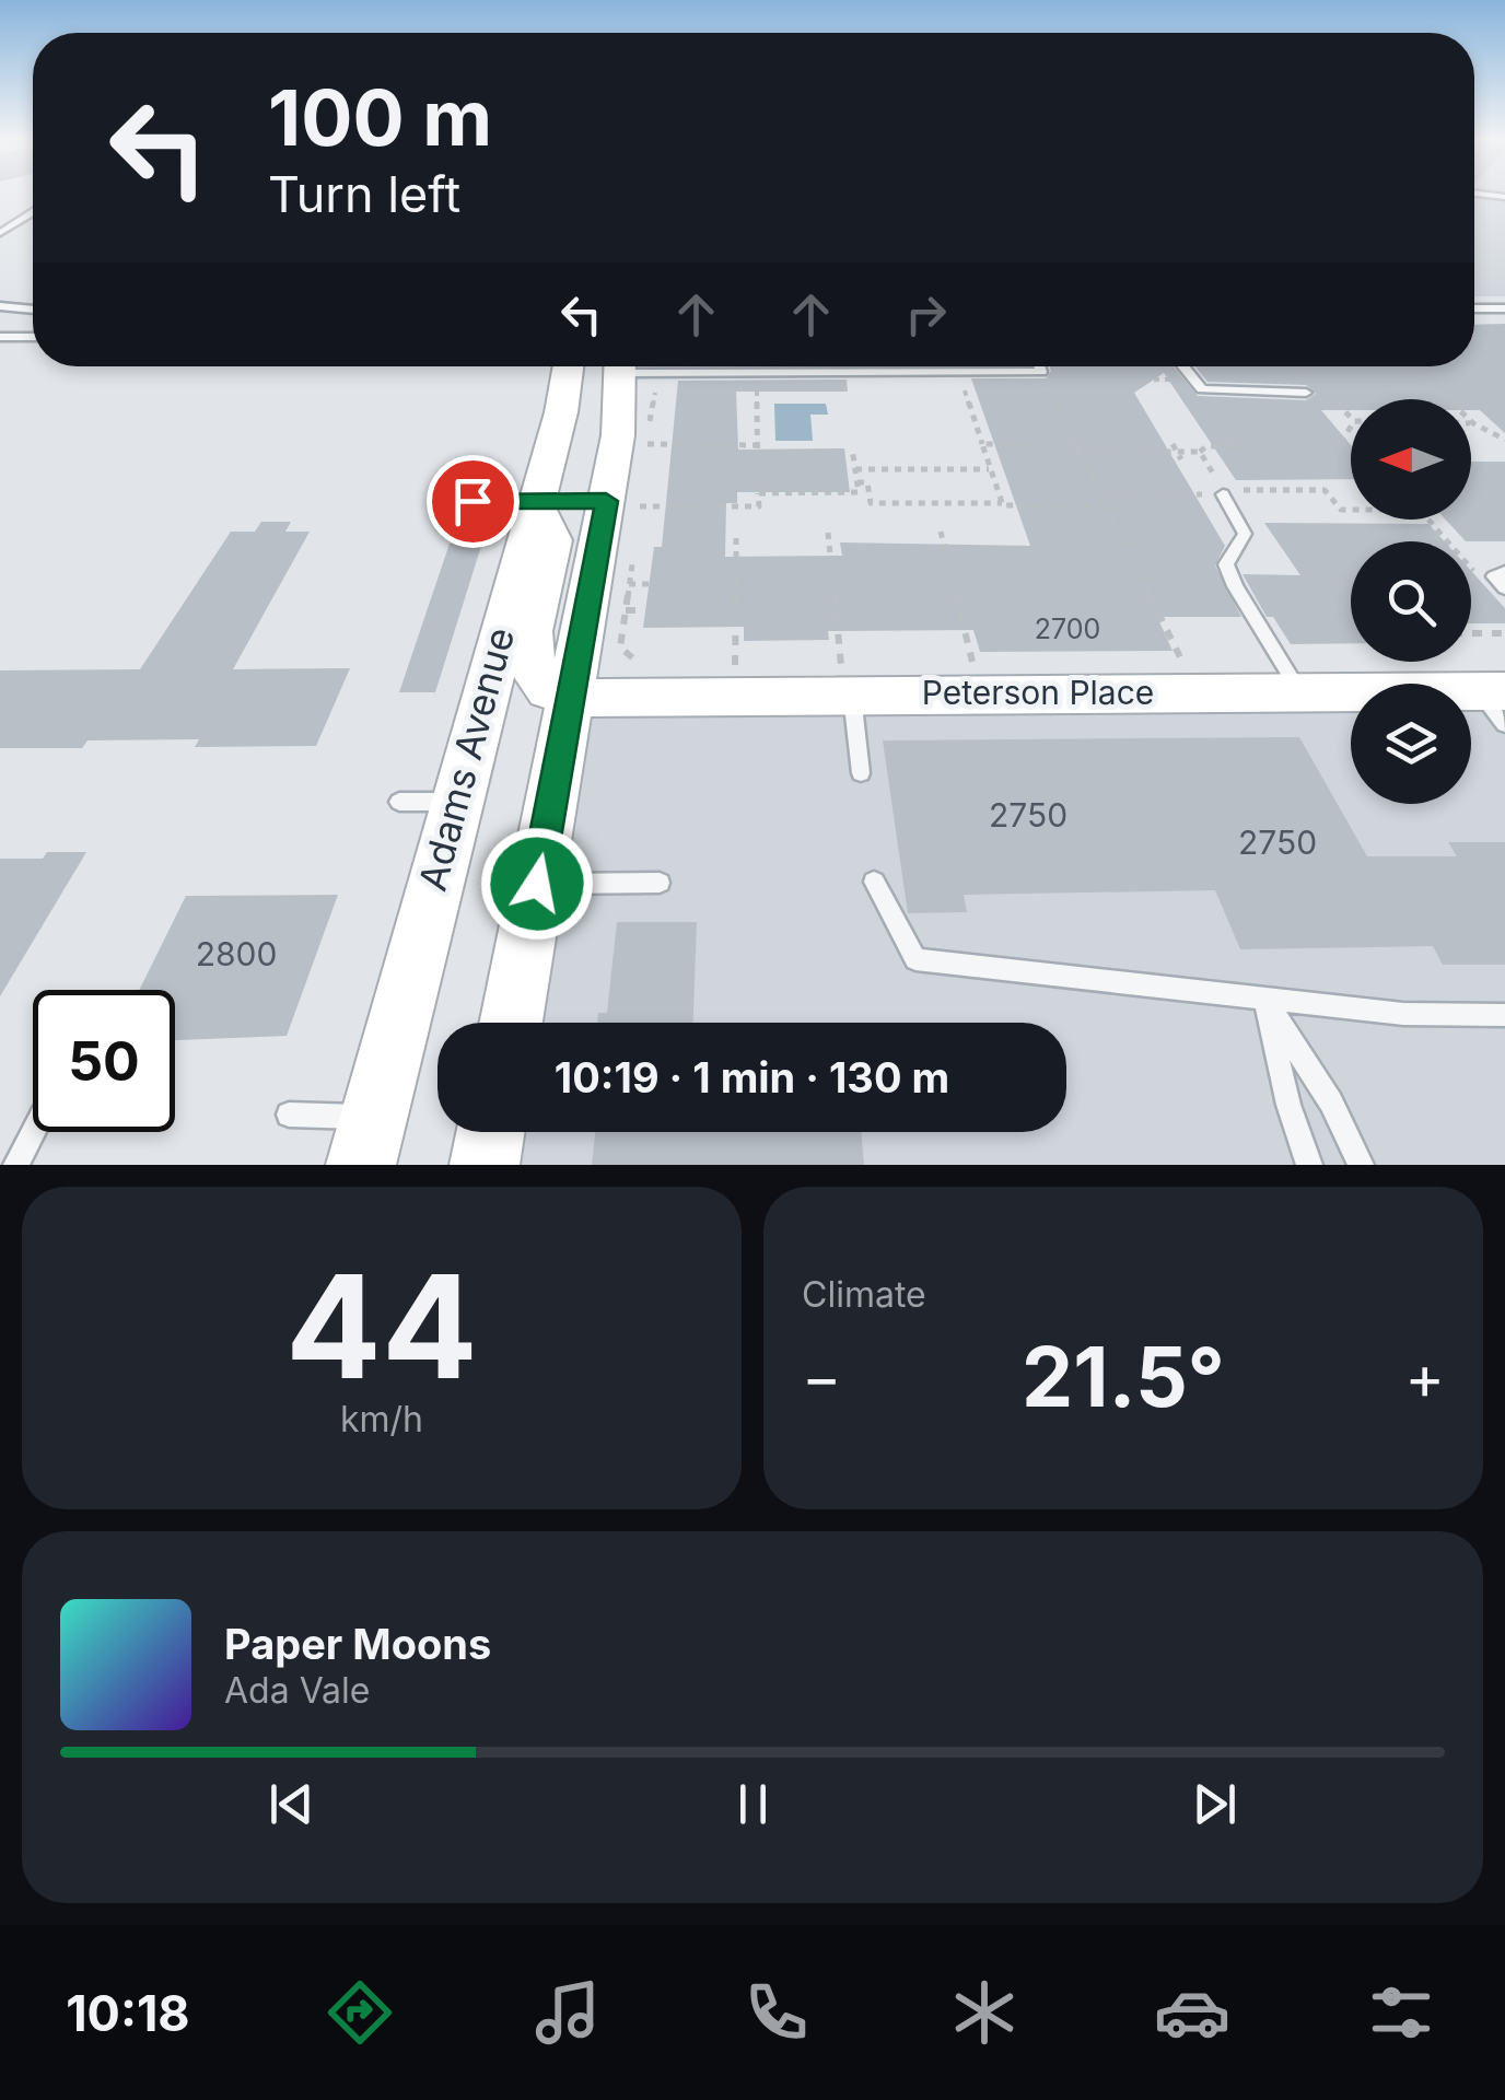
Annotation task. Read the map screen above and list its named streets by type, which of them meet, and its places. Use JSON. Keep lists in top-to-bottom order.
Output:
{
  "streets": {
    "main road": ["Peterson Place", "Adams Avenue"]
  },
  "house_numbers": [
    "2700",
    "2750",
    "2750",
    "2800"
  ],
  "north": "left",
  "page": {
    "turn": ["100 m", "Turn left"],
    "limit": "50",
    "trip": "10:19 · 1 min · 130 m",
    "tile": [
      ["44", "km/h"],
      "Climate"
    ],
    "heat": ["−", "21.5°", "+"],
    "song": ["Paper Moons", "Ada Vale"],
    "tabs": "10:18"
  }
}
